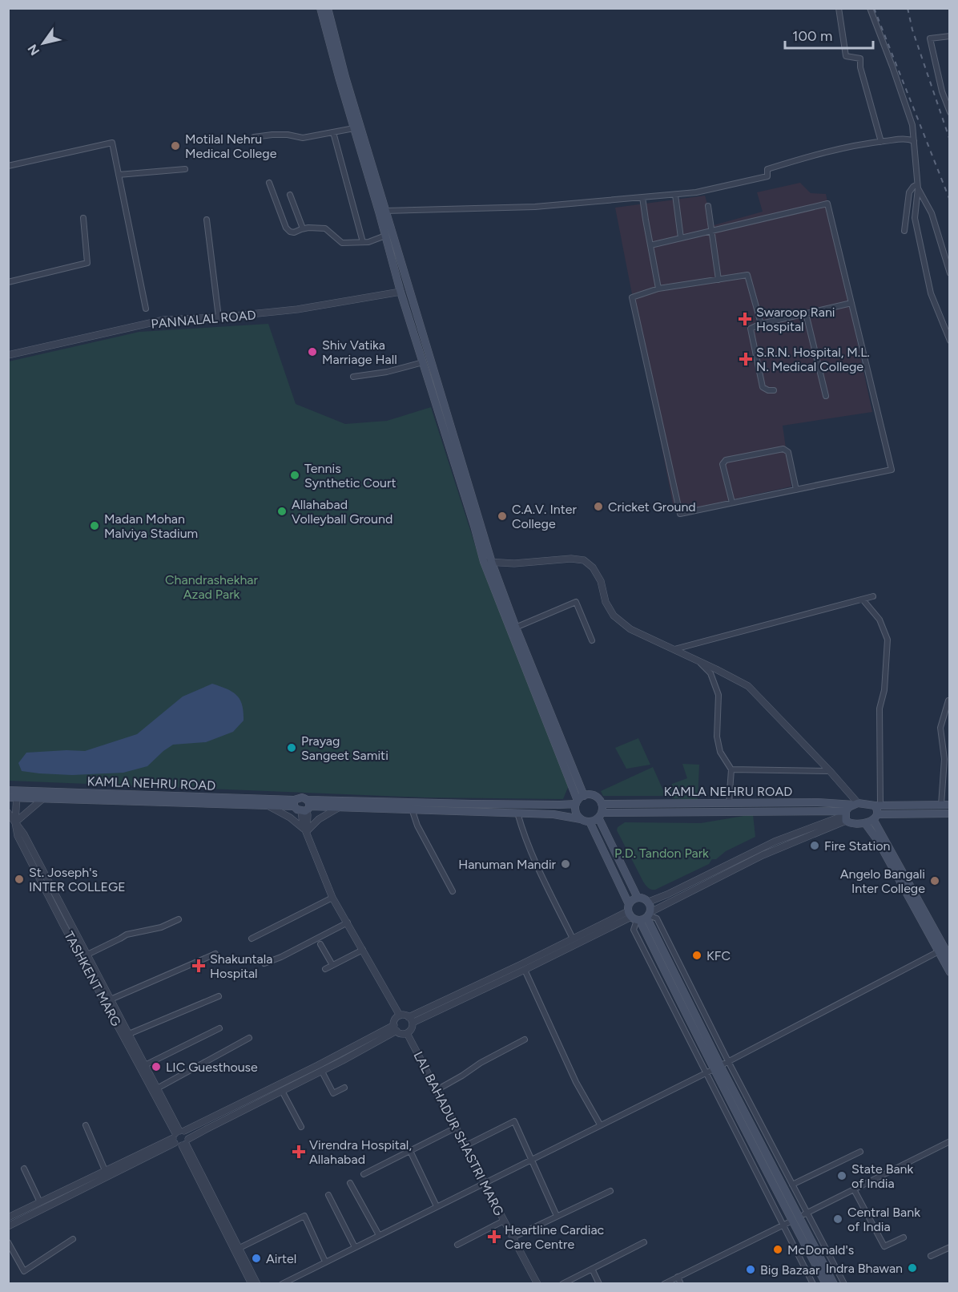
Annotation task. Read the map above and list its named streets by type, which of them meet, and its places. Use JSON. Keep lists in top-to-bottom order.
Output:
{
  "streets": {
    "main road": ["KAMLA NEHRU ROAD"],
    "street": ["PANNALAL ROAD", "TASHKENT MARG", "LAL BAHADUR SHASTRI MARG"]
  },
  "crossings": [
    ["KAMLA NEHRU ROAD", "TASHKENT MARG"]
  ],
  "parks": ["Chandrashekhar Azad Park", "P.D. Tandon Park"],
  "places": {
    "other": [
      "Motilal Nehru Medical College",
      "Shiv Vatika Marriage Hall",
      "Tennis Synthetic Court",
      "Cricket Ground",
      "Allahabad Volleyball Ground",
      "C.A.V. Inter College",
      "Madan Mohan Malviya Stadium",
      "Prayag Sangeet Samiti",
      "Fire Station",
      "Hanuman Mandir",
      "St. Joseph's INTER COLLEGE",
      "Angelo Bangali Inter College",
      "KFC",
      "LIC Guesthouse",
      "State Bank of India",
      "Central Bank of India",
      "McDonald's",
      "Airtel",
      "Indra Bhawan",
      "Big Bazaar"
    ],
    "health": [
      "Swaroop Rani Hospital",
      "S.R.N. Hospital, M.L. N. Medical College",
      "Shakuntala Hospital",
      "Virendra Hospital, Allahabad",
      "Heartline Cardiac Care Centre"
    ]
  },
  "scale_bar": "100 m",
  "north": "bottom left"
}
